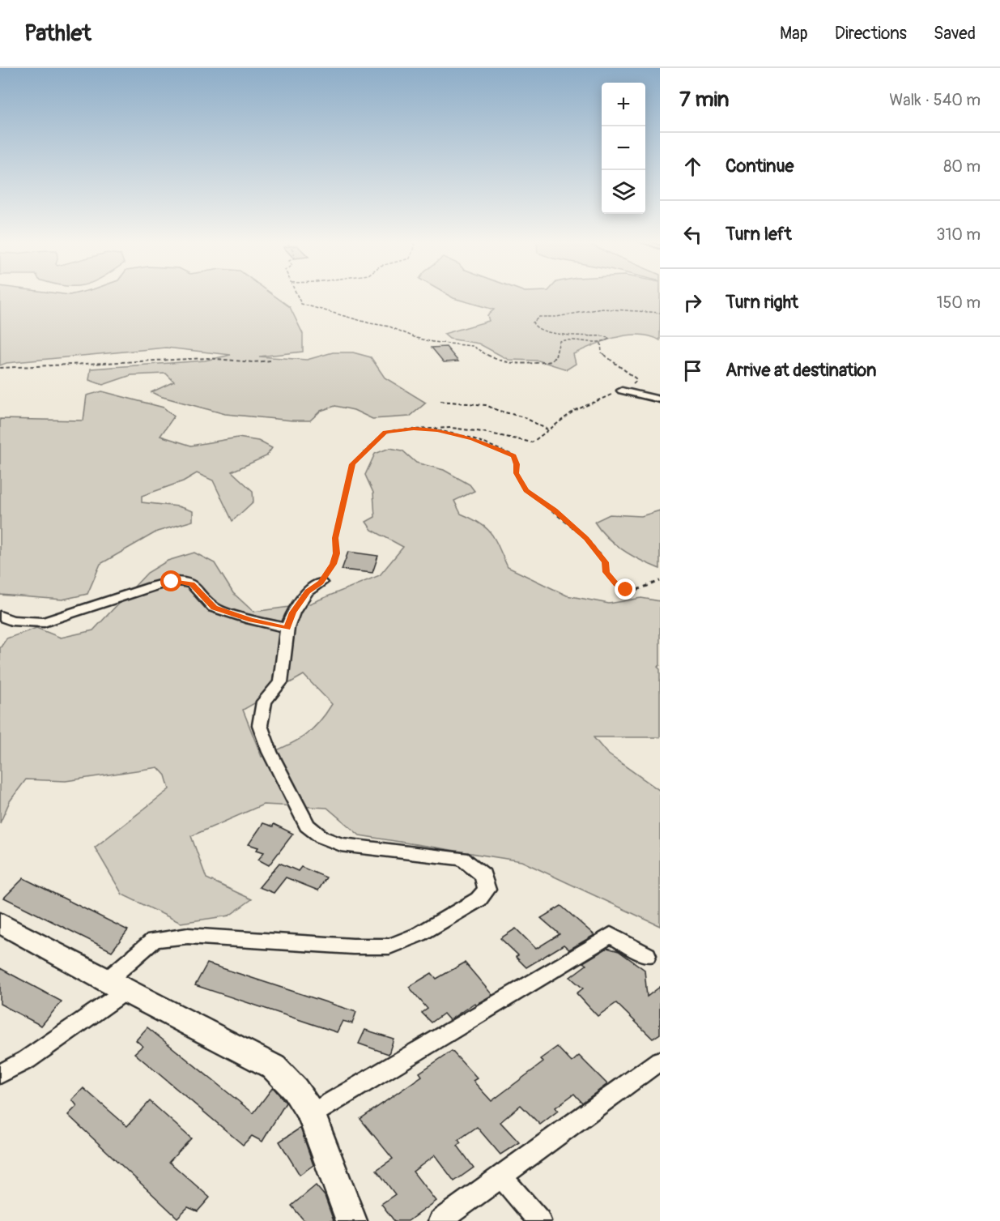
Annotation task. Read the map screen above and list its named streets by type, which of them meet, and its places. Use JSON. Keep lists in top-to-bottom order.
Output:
{
  "page": {
    "header": "Pathlet",
    "nav": ["Map", "Directions", "Saved"],
    "heading": ["7 min", "Walk · 540 m"],
    "map_buttons": ["+", "−"],
    "list": [
      ["Continue", "80 m"],
      ["Turn left", "310 m"],
      ["Turn right", "150 m"],
      "Arrive at destination"
    ]
  }
}
